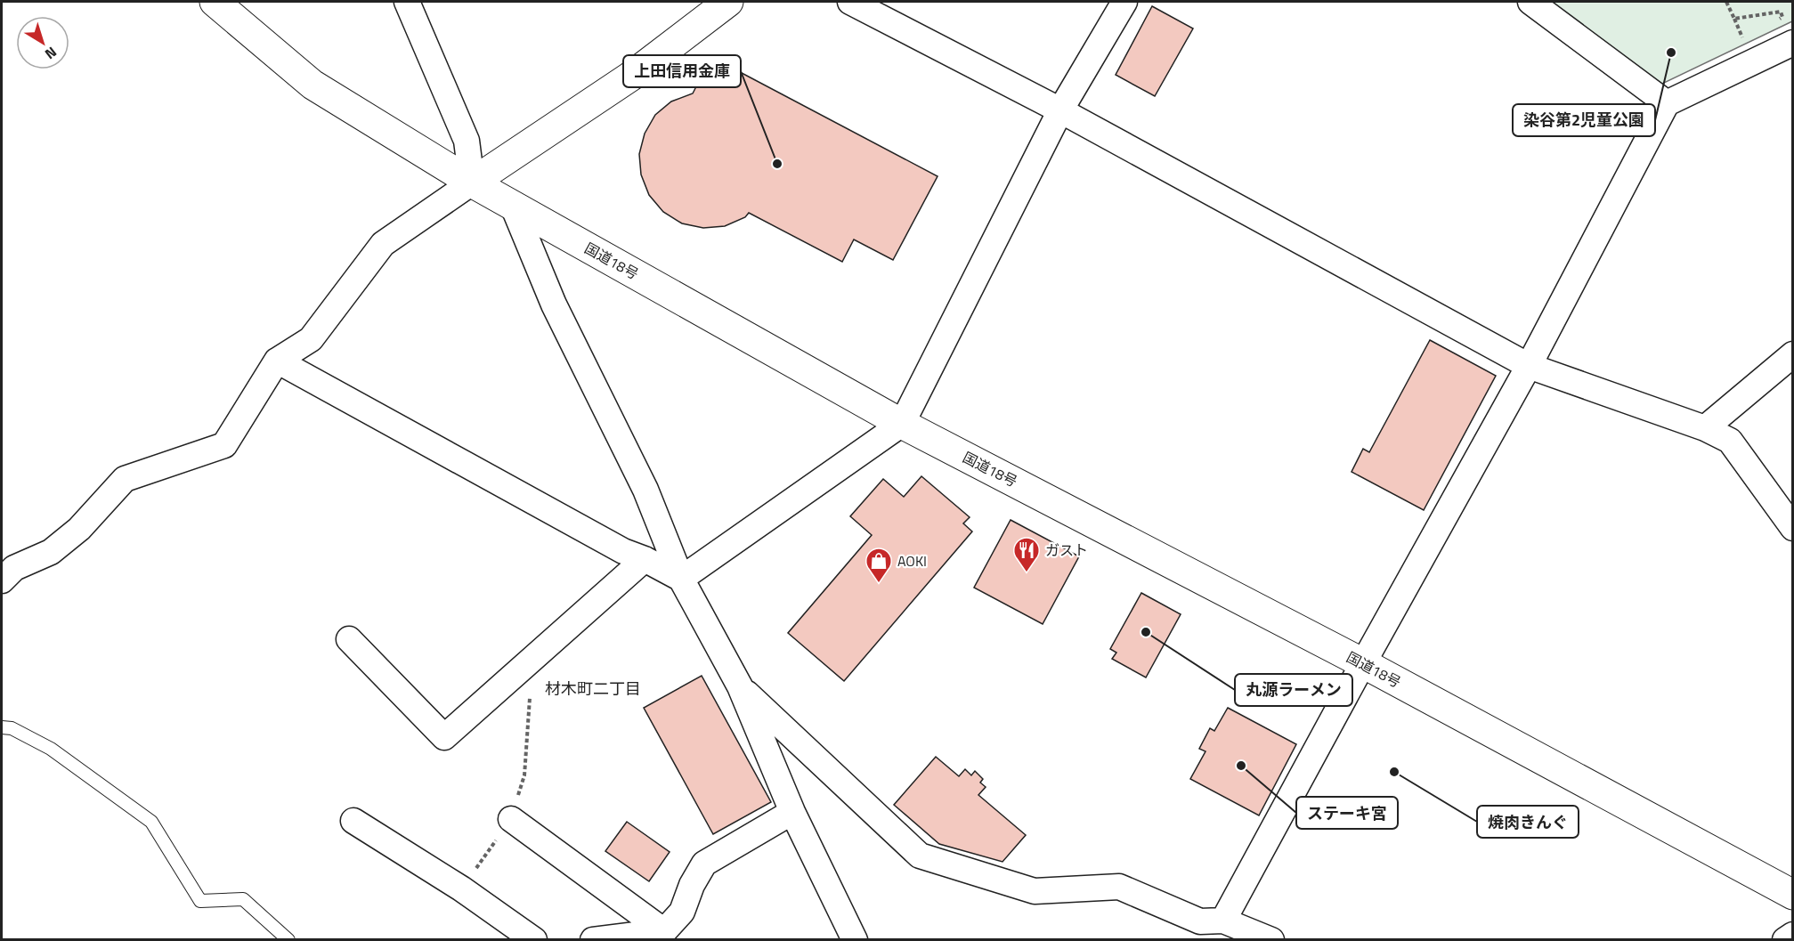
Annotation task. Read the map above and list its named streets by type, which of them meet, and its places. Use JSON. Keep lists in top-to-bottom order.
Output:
{
  "streets": {
    "main road": ["国道18号"]
  },
  "districts": ["材木町二丁目"],
  "places": {
    "other": [
      "染谷第2児童公園",
      "上田信用金庫",
      "丸源ラーメン",
      "ステーキ宮",
      "焼肉きんぐ"
    ],
    "restaurant": ["ガスト"],
    "shop": ["AOKI"]
  },
  "north": "bottom right"
}
